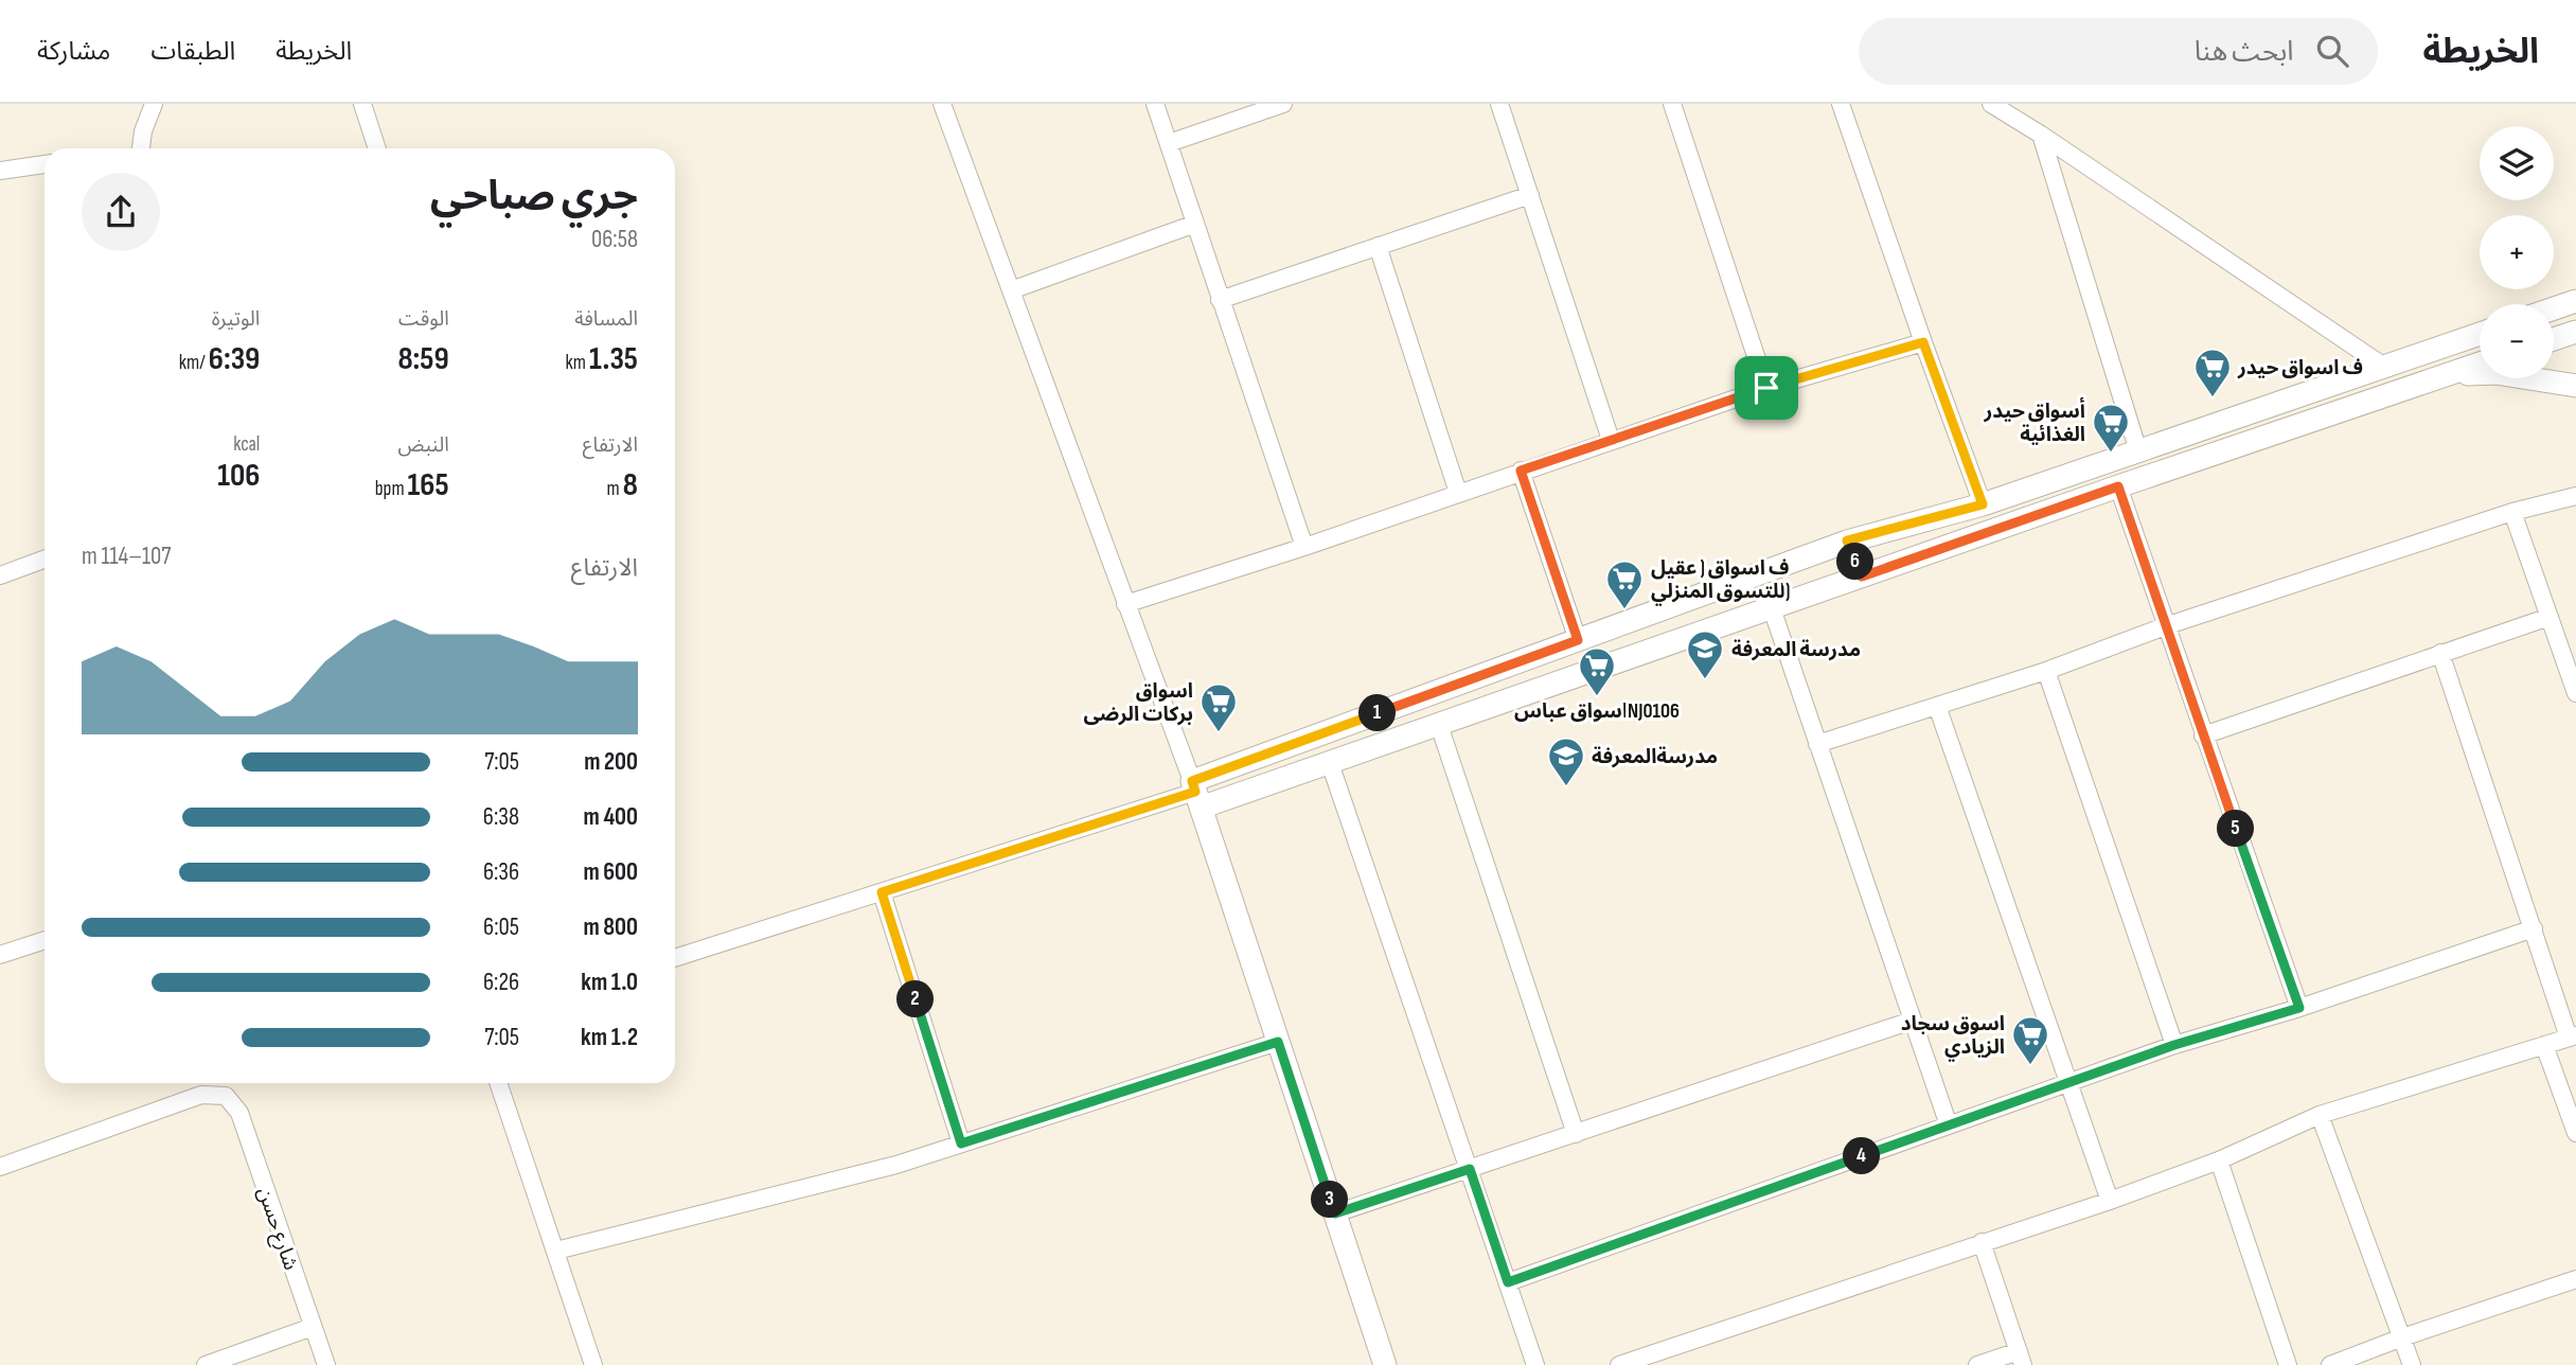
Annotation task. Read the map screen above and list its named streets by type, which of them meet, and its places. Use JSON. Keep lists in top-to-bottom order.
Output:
{
  "streets": {
    "street": ["شارع حسن"]
  },
  "places": {
    "supermarket": [
      "ف اسواق حيدر",
      "أسواق حيدر الغذائية",
      "ف اسواق ( عقيل للتسوق المنزلي)",
      "اسواق عباسNJ0106",
      "اسواق بركات الرضى",
      "اسوق سجاد الزيادي"
    ],
    "school or university": ["مدرسة المعرفة", "مدرسةالمعرفة"]
  },
  "page": {
    "header": "الخريطة",
    "search": "ابحث هنا",
    "nav": ["الخريطة", "الطبقات", "مشاركة"],
    "map_buttons": ["+", "−"],
    "heading": ["جري صباحي", "06:58"],
    "stats": [
      ["المسافة", "1.35 km"],
      ["الوقت", "8:59"],
      ["الوتيرة", "6:39 /km"],
      ["الارتفاع", "8 m"],
      ["النبض", "165 bpm"],
      ["kcal", "106"]
    ],
    "chart": ["الارتفاع", "107–114 m"],
    "pins": [
      "6",
      "1",
      "5",
      "2",
      "4",
      "3"
    ],
    "list": [
      {
        "name": "200 m",
        "note": "7:05"
      },
      {
        "name": "400 m",
        "note": "6:38"
      },
      {
        "name": "600 m",
        "note": "6:36"
      },
      {
        "name": "800 m",
        "note": "6:05"
      },
      {
        "name": "1.0 km",
        "note": "6:26"
      },
      {
        "name": "1.2 km",
        "note": "7:05"
      }
    ]
  }
}
